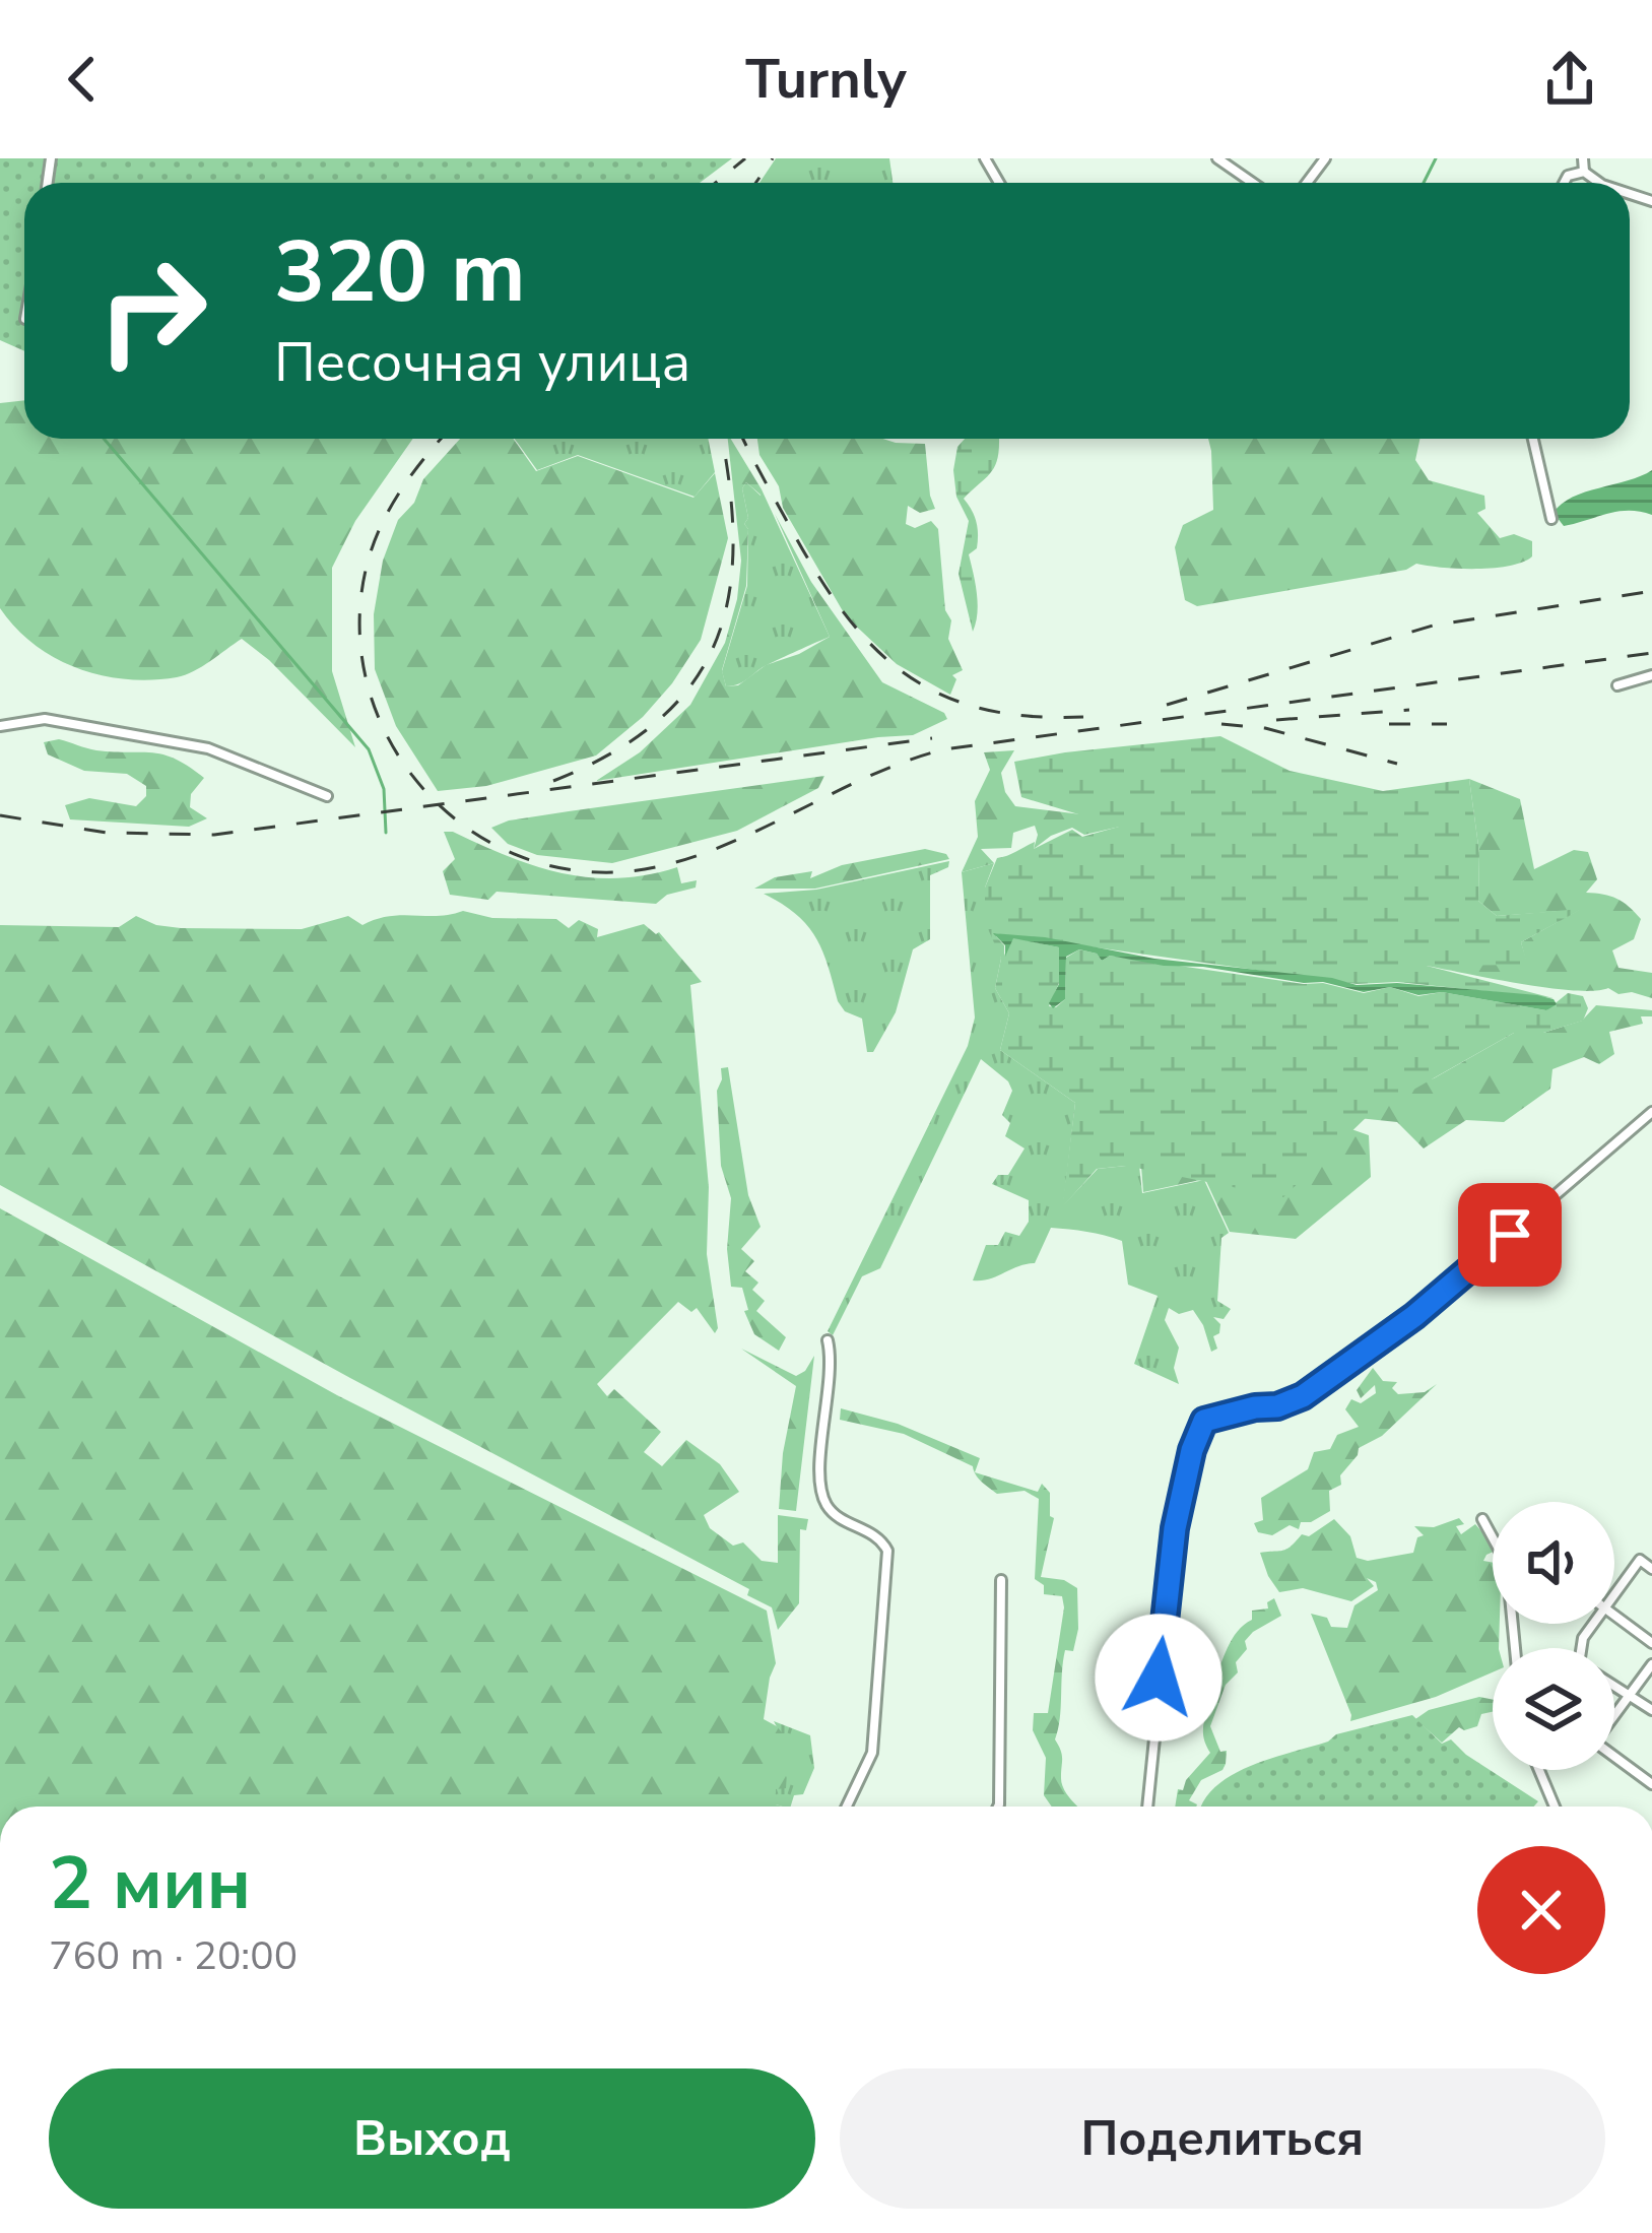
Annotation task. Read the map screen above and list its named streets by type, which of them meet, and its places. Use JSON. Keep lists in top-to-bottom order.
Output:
{
  "page": {
    "header": "Turnly",
    "turn": ["320 m", "Песочная улица"],
    "heading": ["2 мин", "760 m · 20:00"],
    "buttons": ["Выход", "Поделиться"]
  }
}
